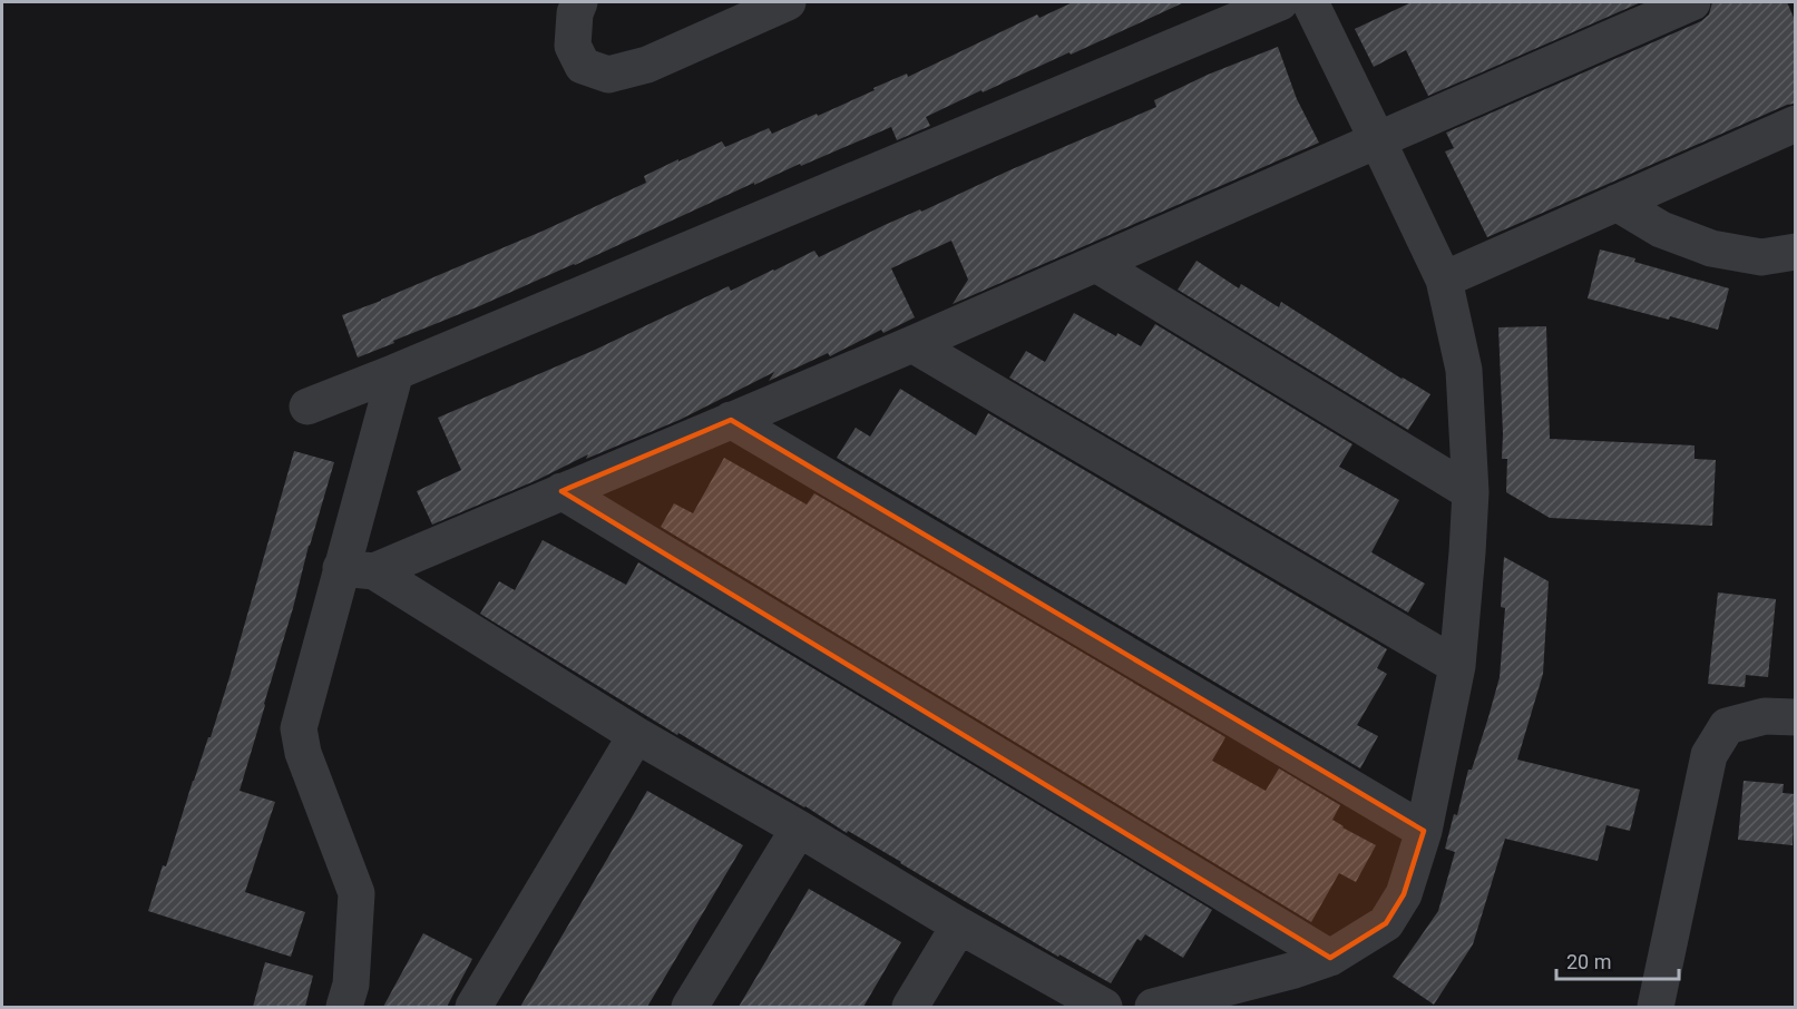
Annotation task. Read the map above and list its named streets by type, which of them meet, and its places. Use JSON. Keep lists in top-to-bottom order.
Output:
{
  "scale_bar": "20 m"
}
